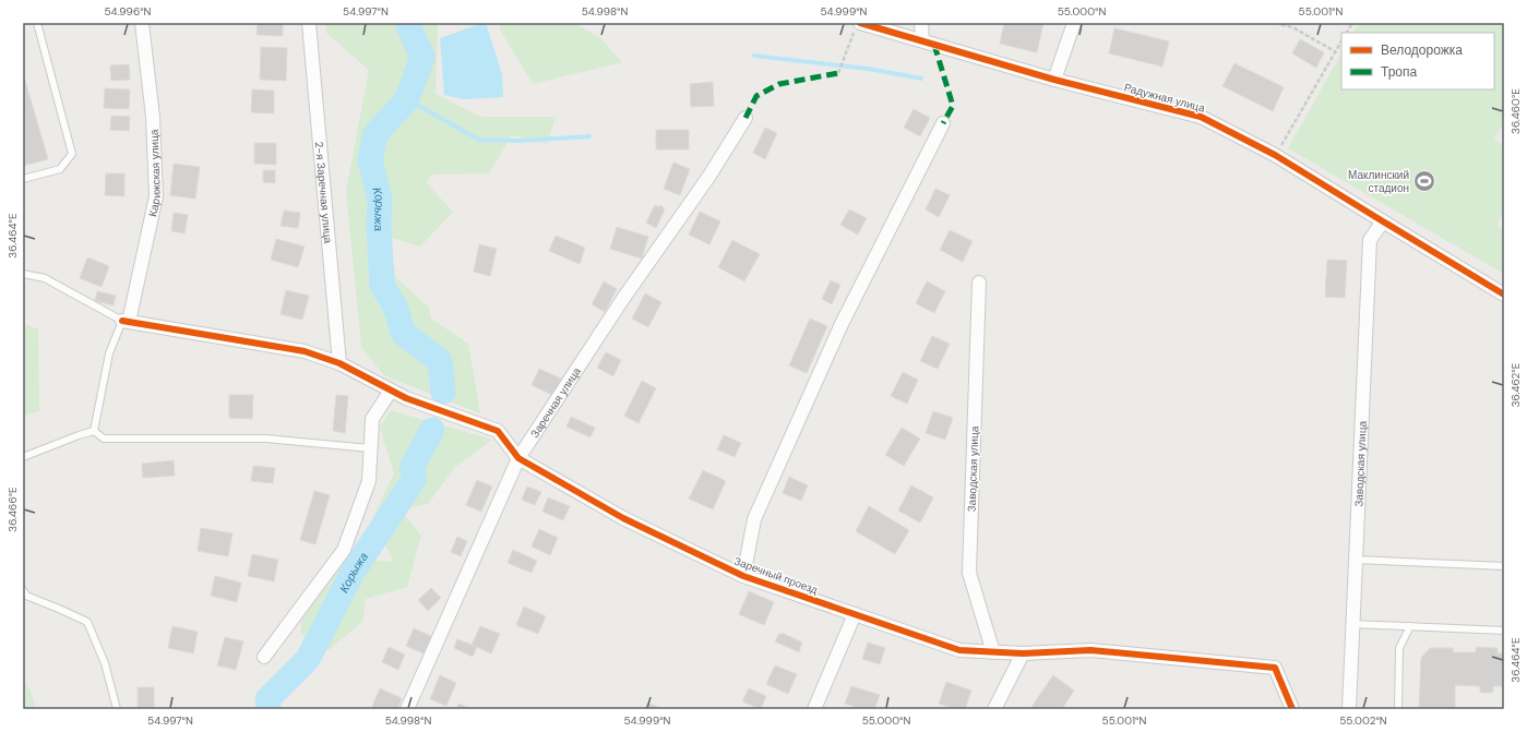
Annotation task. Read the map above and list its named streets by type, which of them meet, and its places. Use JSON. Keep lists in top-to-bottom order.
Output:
{
  "streets": {
    "street": [
      "Радужная улица",
      "Карижская улица",
      "2-я Заречная улица",
      "Заречная улица",
      "Заводская улица",
      "Заречный проезд"
    ]
  },
  "crossings": [
    ["Радужная улица", "Заводская улица"],
    ["Заречная улица", "Заречный проезд"],
    ["Заводская улица", "Заречный проезд"]
  ],
  "water": ["Корыжа"],
  "places": {
    "sports": ["Маклинский стадион"]
  },
  "legend": ["Велодорожка", "Тропа"],
  "coordinates": [
    "54.996°N",
    "54.997°N",
    "54.998°N",
    "54.999°N",
    "55.000°N",
    "55.001°N",
    "36.460°E",
    "36.464°E",
    "36.462°E",
    "36.466°E",
    "55.002°N"
  ]
}
